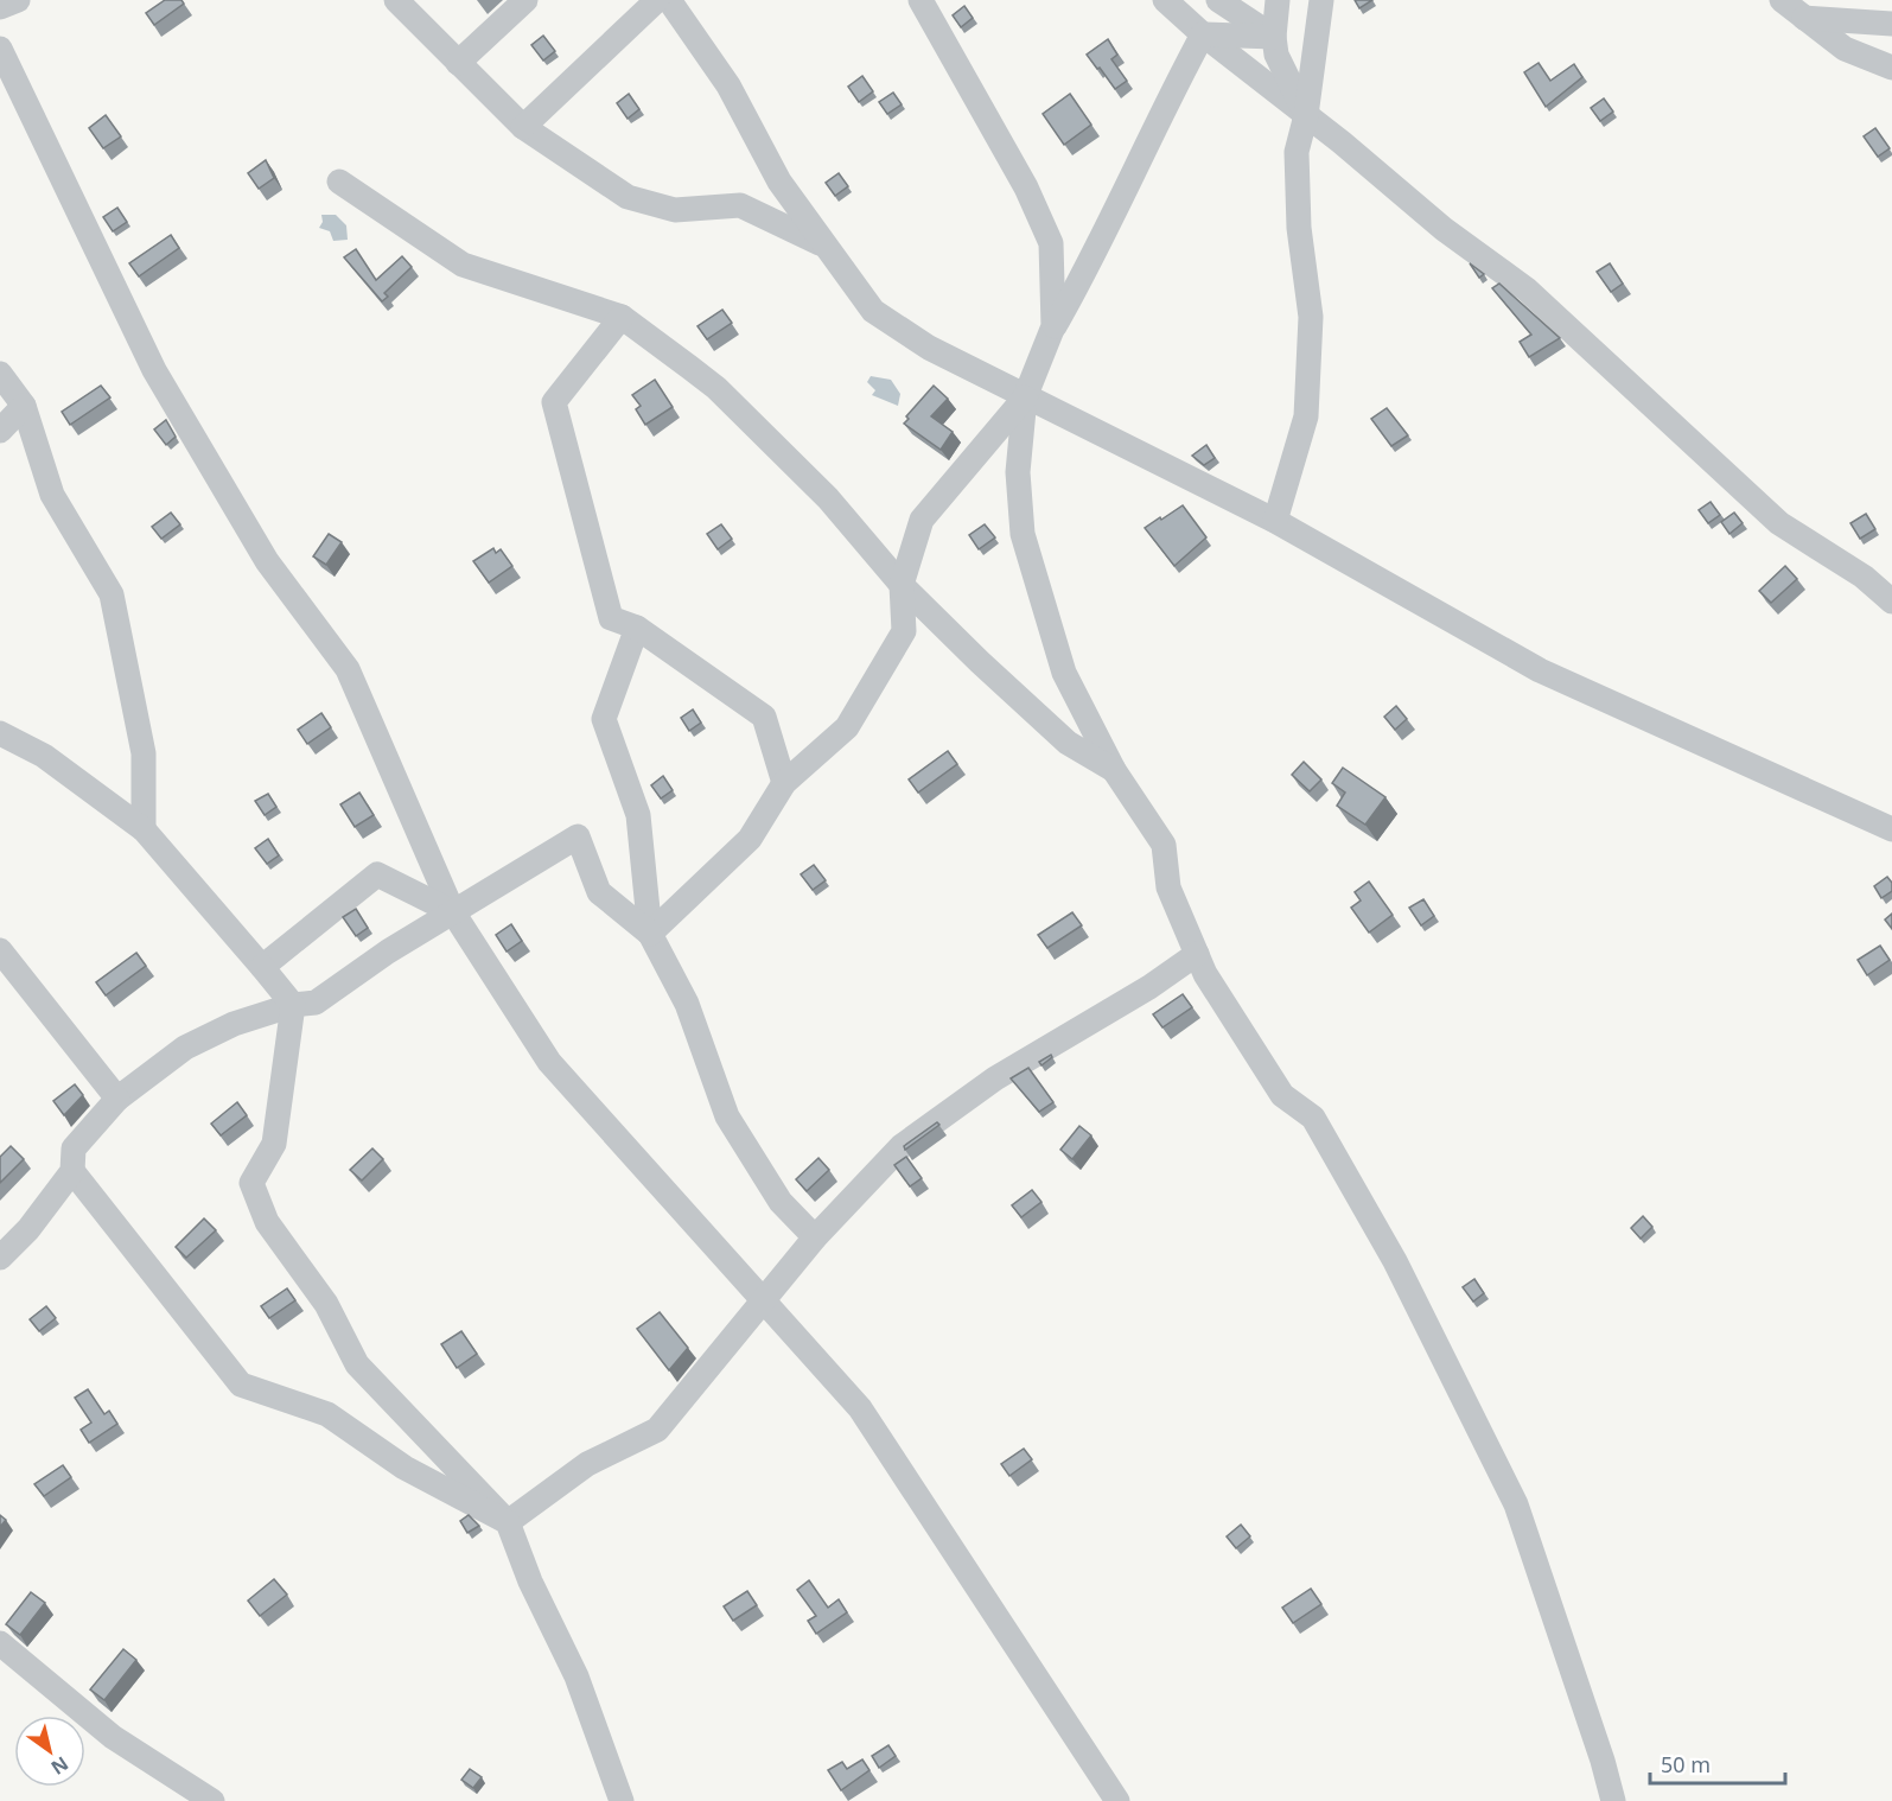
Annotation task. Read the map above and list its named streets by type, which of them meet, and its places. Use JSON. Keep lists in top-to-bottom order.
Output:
{
  "scale_bar": "50 m",
  "north": "bottom right"
}
